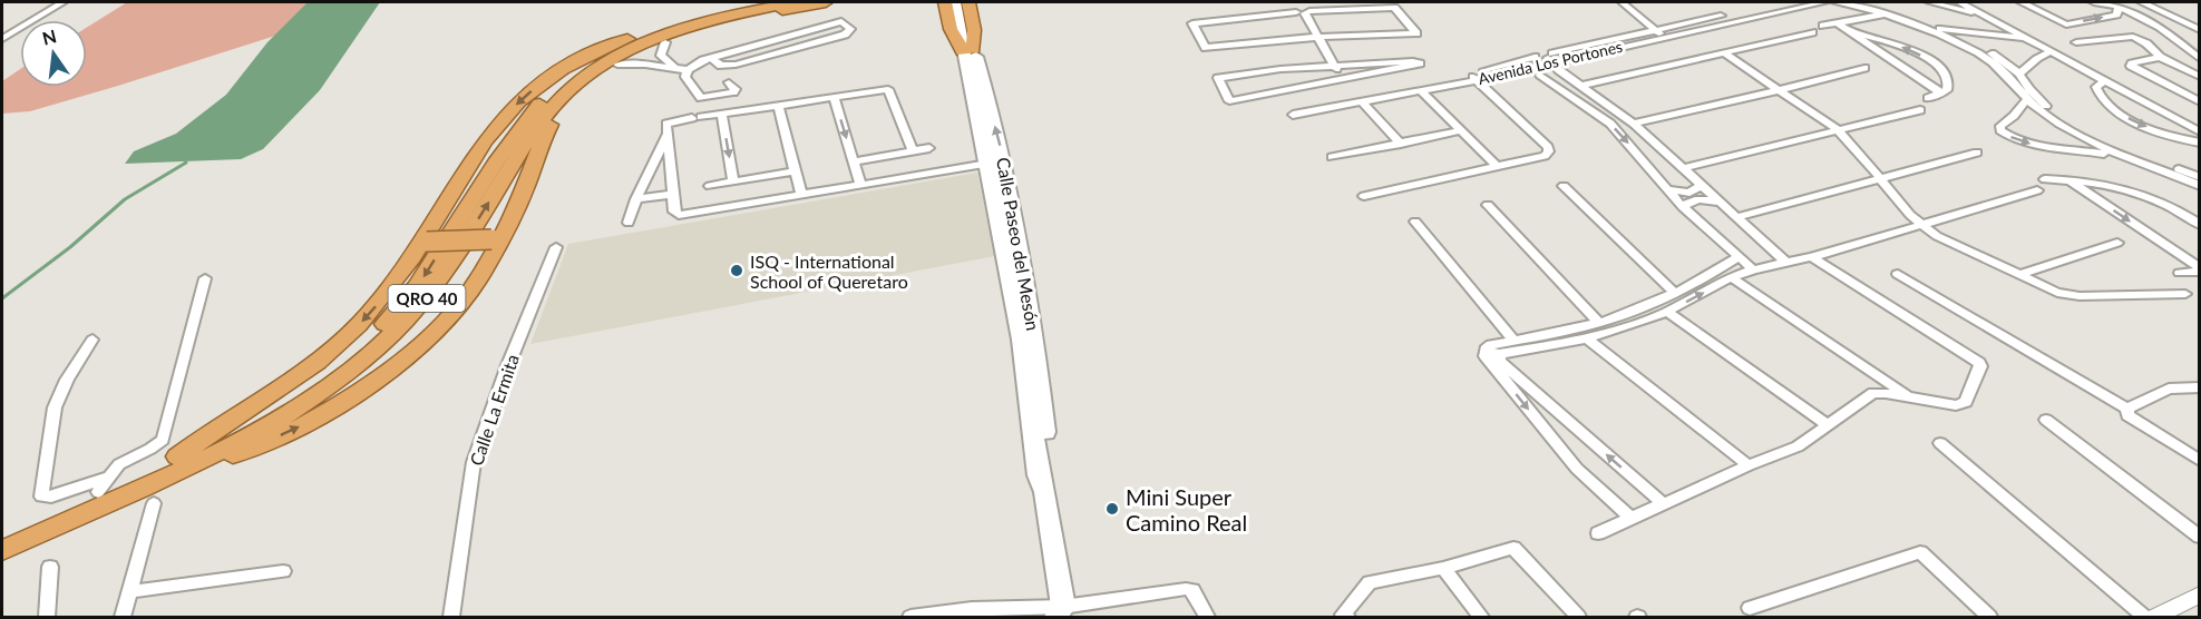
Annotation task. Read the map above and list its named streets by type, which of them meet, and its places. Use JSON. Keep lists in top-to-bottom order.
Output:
{
  "streets": {
    "highway": ["QRO 40"],
    "main road": ["Calle Paseo del Mesón"],
    "street": ["Avenida Los Portones", "Calle La Ermita"]
  },
  "places": ["ISQ - International School of Queretaro", "Mini Super Camino Real"],
  "north": "top"
}
